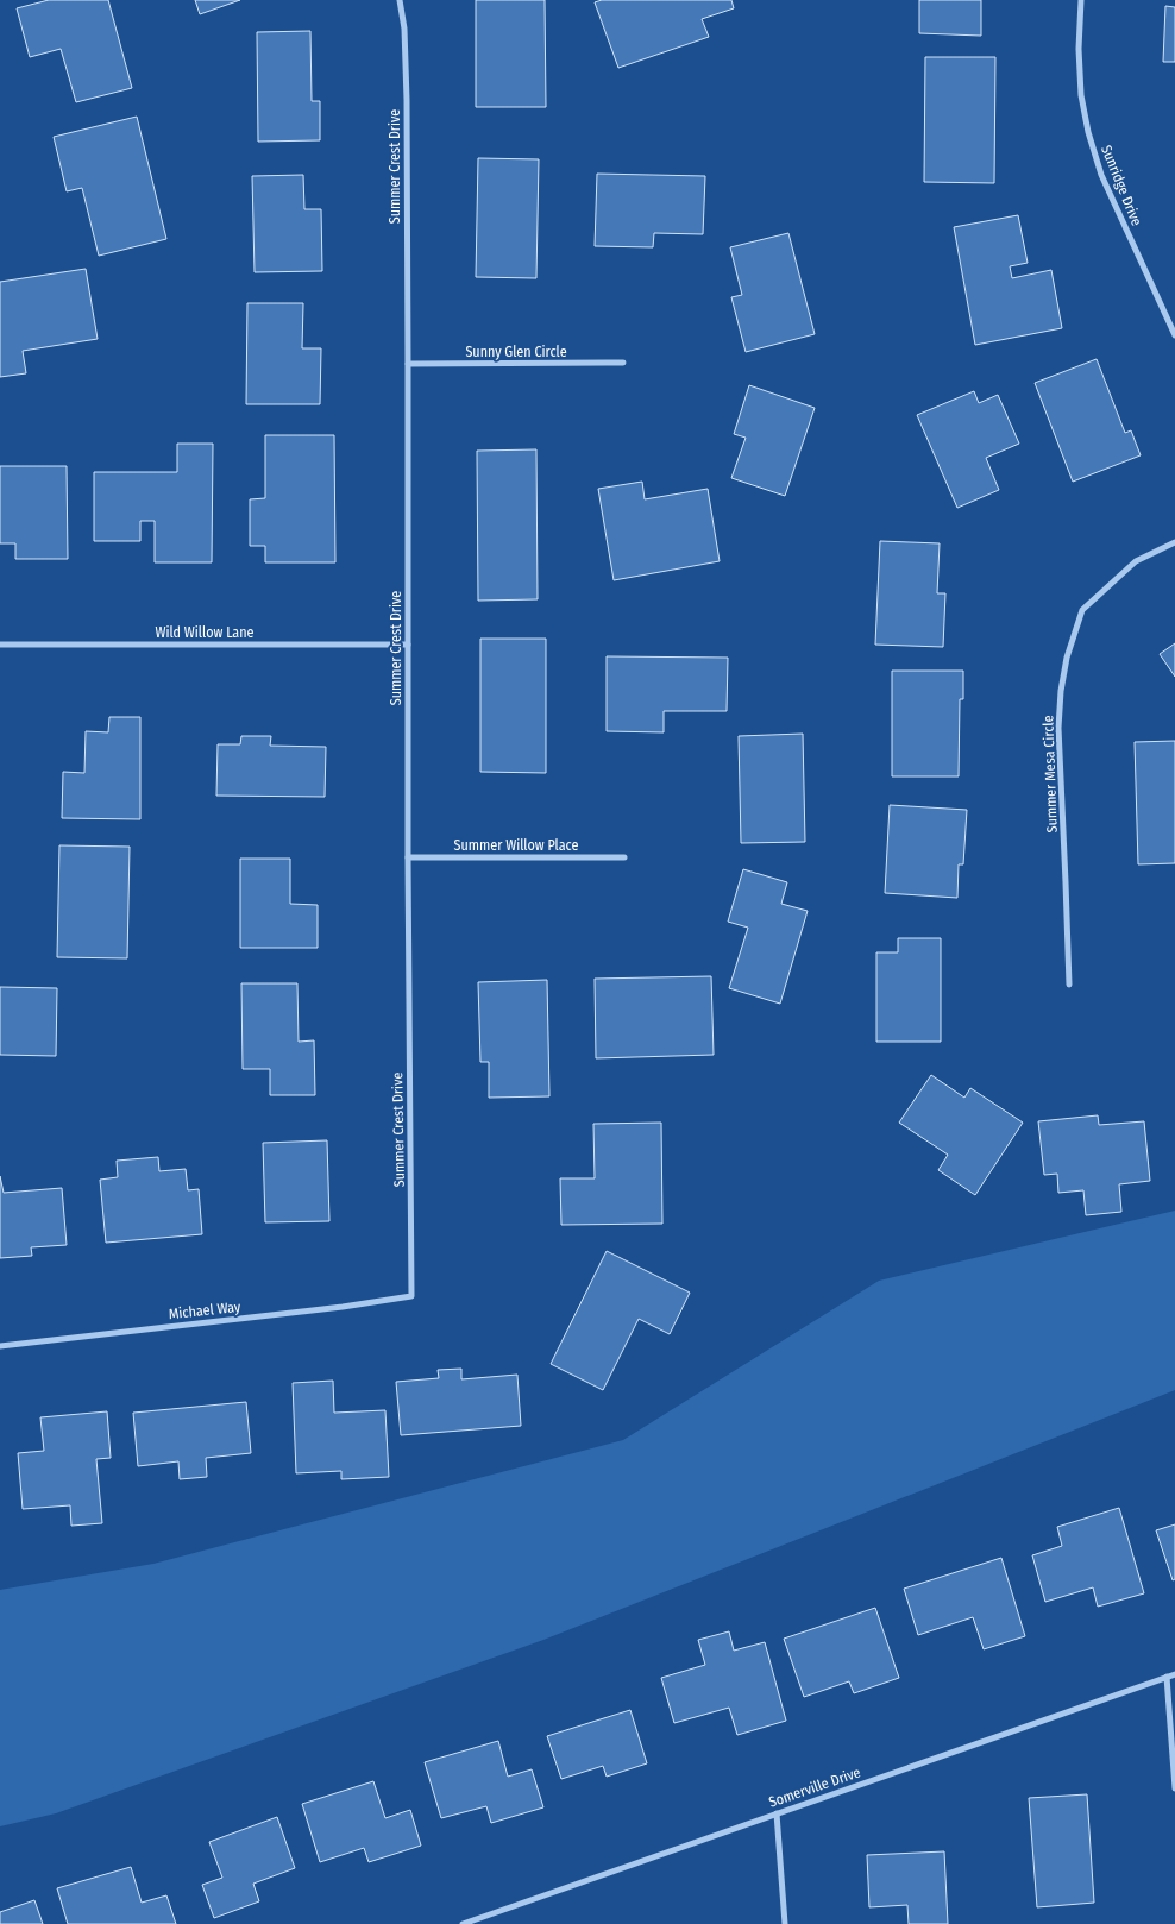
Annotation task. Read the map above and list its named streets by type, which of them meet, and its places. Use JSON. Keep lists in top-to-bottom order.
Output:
{
  "streets": {
    "street": [
      "Summer Crest Drive",
      "Sunridge Drive",
      "Sunny Glen Circle",
      "Wild Willow Lane",
      "Summer Mesa Circle",
      "Summer Willow Place",
      "Michael Way",
      "Somerville Drive"
    ]
  },
  "crossings": [
    ["Summer Crest Drive", "Sunny Glen Circle"],
    ["Summer Crest Drive", "Wild Willow Lane"],
    ["Summer Crest Drive", "Summer Willow Place"],
    ["Summer Crest Drive", "Michael Way"]
  ]
}
